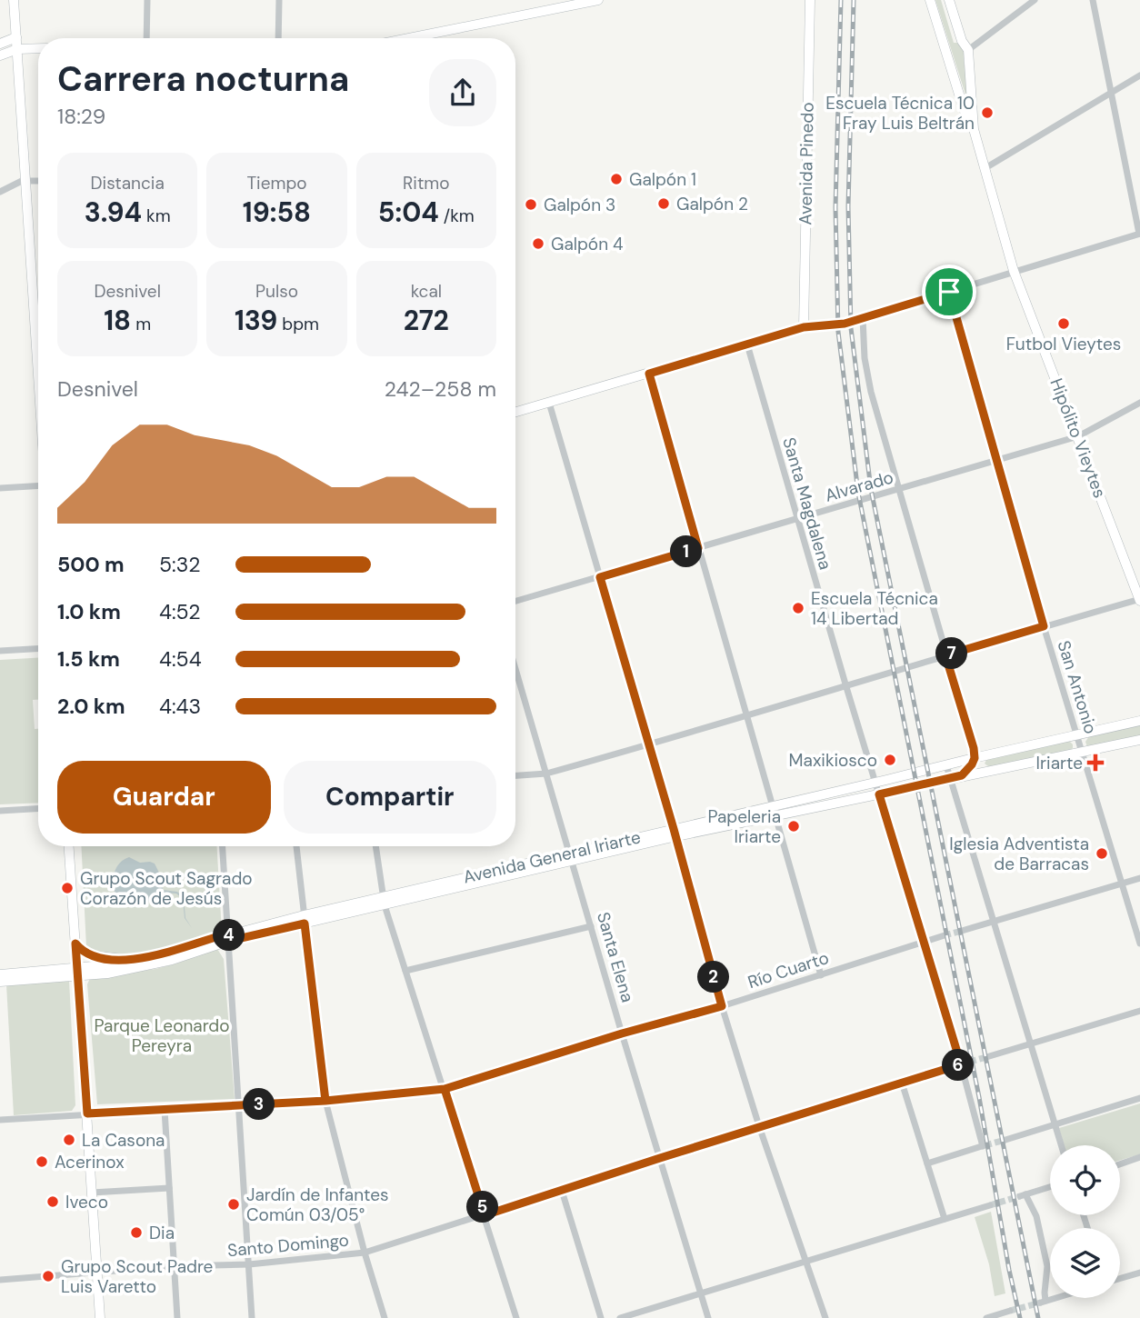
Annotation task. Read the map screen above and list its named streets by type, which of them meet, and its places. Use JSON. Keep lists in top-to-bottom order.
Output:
{
  "streets": {
    "main road": ["Avenida Pinedo", "Hipólito Vieytes", "Avenida General Iriarte"],
    "street": [
      "Alvarado",
      "Santa Magdalena",
      "San Antonio",
      "Santa Elena",
      "Río Cuarto",
      "Santo Domingo"
    ]
  },
  "crossings": [
    ["Hipólito Vieytes", "Alvarado"],
    ["Alvarado", "Santa Magdalena"],
    ["Alvarado", "San Antonio"],
    ["Santa Magdalena", "Avenida General Iriarte"],
    ["Santa Magdalena", "Río Cuarto"],
    ["Santa Magdalena", "Santo Domingo"],
    ["San Antonio", "Avenida General Iriarte"],
    ["Avenida General Iriarte", "Santa Elena"],
    ["Santa Elena", "Río Cuarto"],
    ["Santa Elena", "Santo Domingo"]
  ],
  "parks": ["Parque Leonardo Pereyra"],
  "places": {
    "other": [
      "Escuela Técnica 10 Fray Luis Beltrán",
      "Galpón 1",
      "Galpón 2",
      "Galpón 3",
      "Galpón 4",
      "Futbol Vieytes",
      "Escuela Técnica 14 Libertad",
      "Maxikiosco",
      "Papeleria Iriarte",
      "Iglesia Adventista de Barracas",
      "Grupo Scout Sagrado Corazón de Jesús",
      "La Casona",
      "Acerinox",
      "Iveco",
      "Jardín de Infantes Común 03/05°",
      "Dia",
      "Grupo Scout Padre Luis Varetto"
    ],
    "health": ["Iriarte"]
  },
  "page": {
    "heading": ["Carrera nocturna", "18:29"],
    "stats": [
      ["Distancia", "3.94 km"],
      ["Tiempo", "19:58"],
      ["Ritmo", "5:04 /km"],
      ["Desnivel", "18 m"],
      ["Pulso", "139 bpm"],
      ["kcal", "272"]
    ],
    "chart": ["Desnivel", "242–258 m"],
    "pins": [
      "1",
      "7",
      "4",
      "2",
      "6",
      "3",
      "5"
    ],
    "list": [
      {
        "name": "500 m",
        "note": "5:32"
      },
      {
        "name": "1.0 km",
        "note": "4:52"
      },
      {
        "name": "1.5 km",
        "note": "4:54"
      },
      {
        "name": "2.0 km",
        "note": "4:43"
      }
    ],
    "buttons": ["Guardar", "Compartir"]
  }
}
